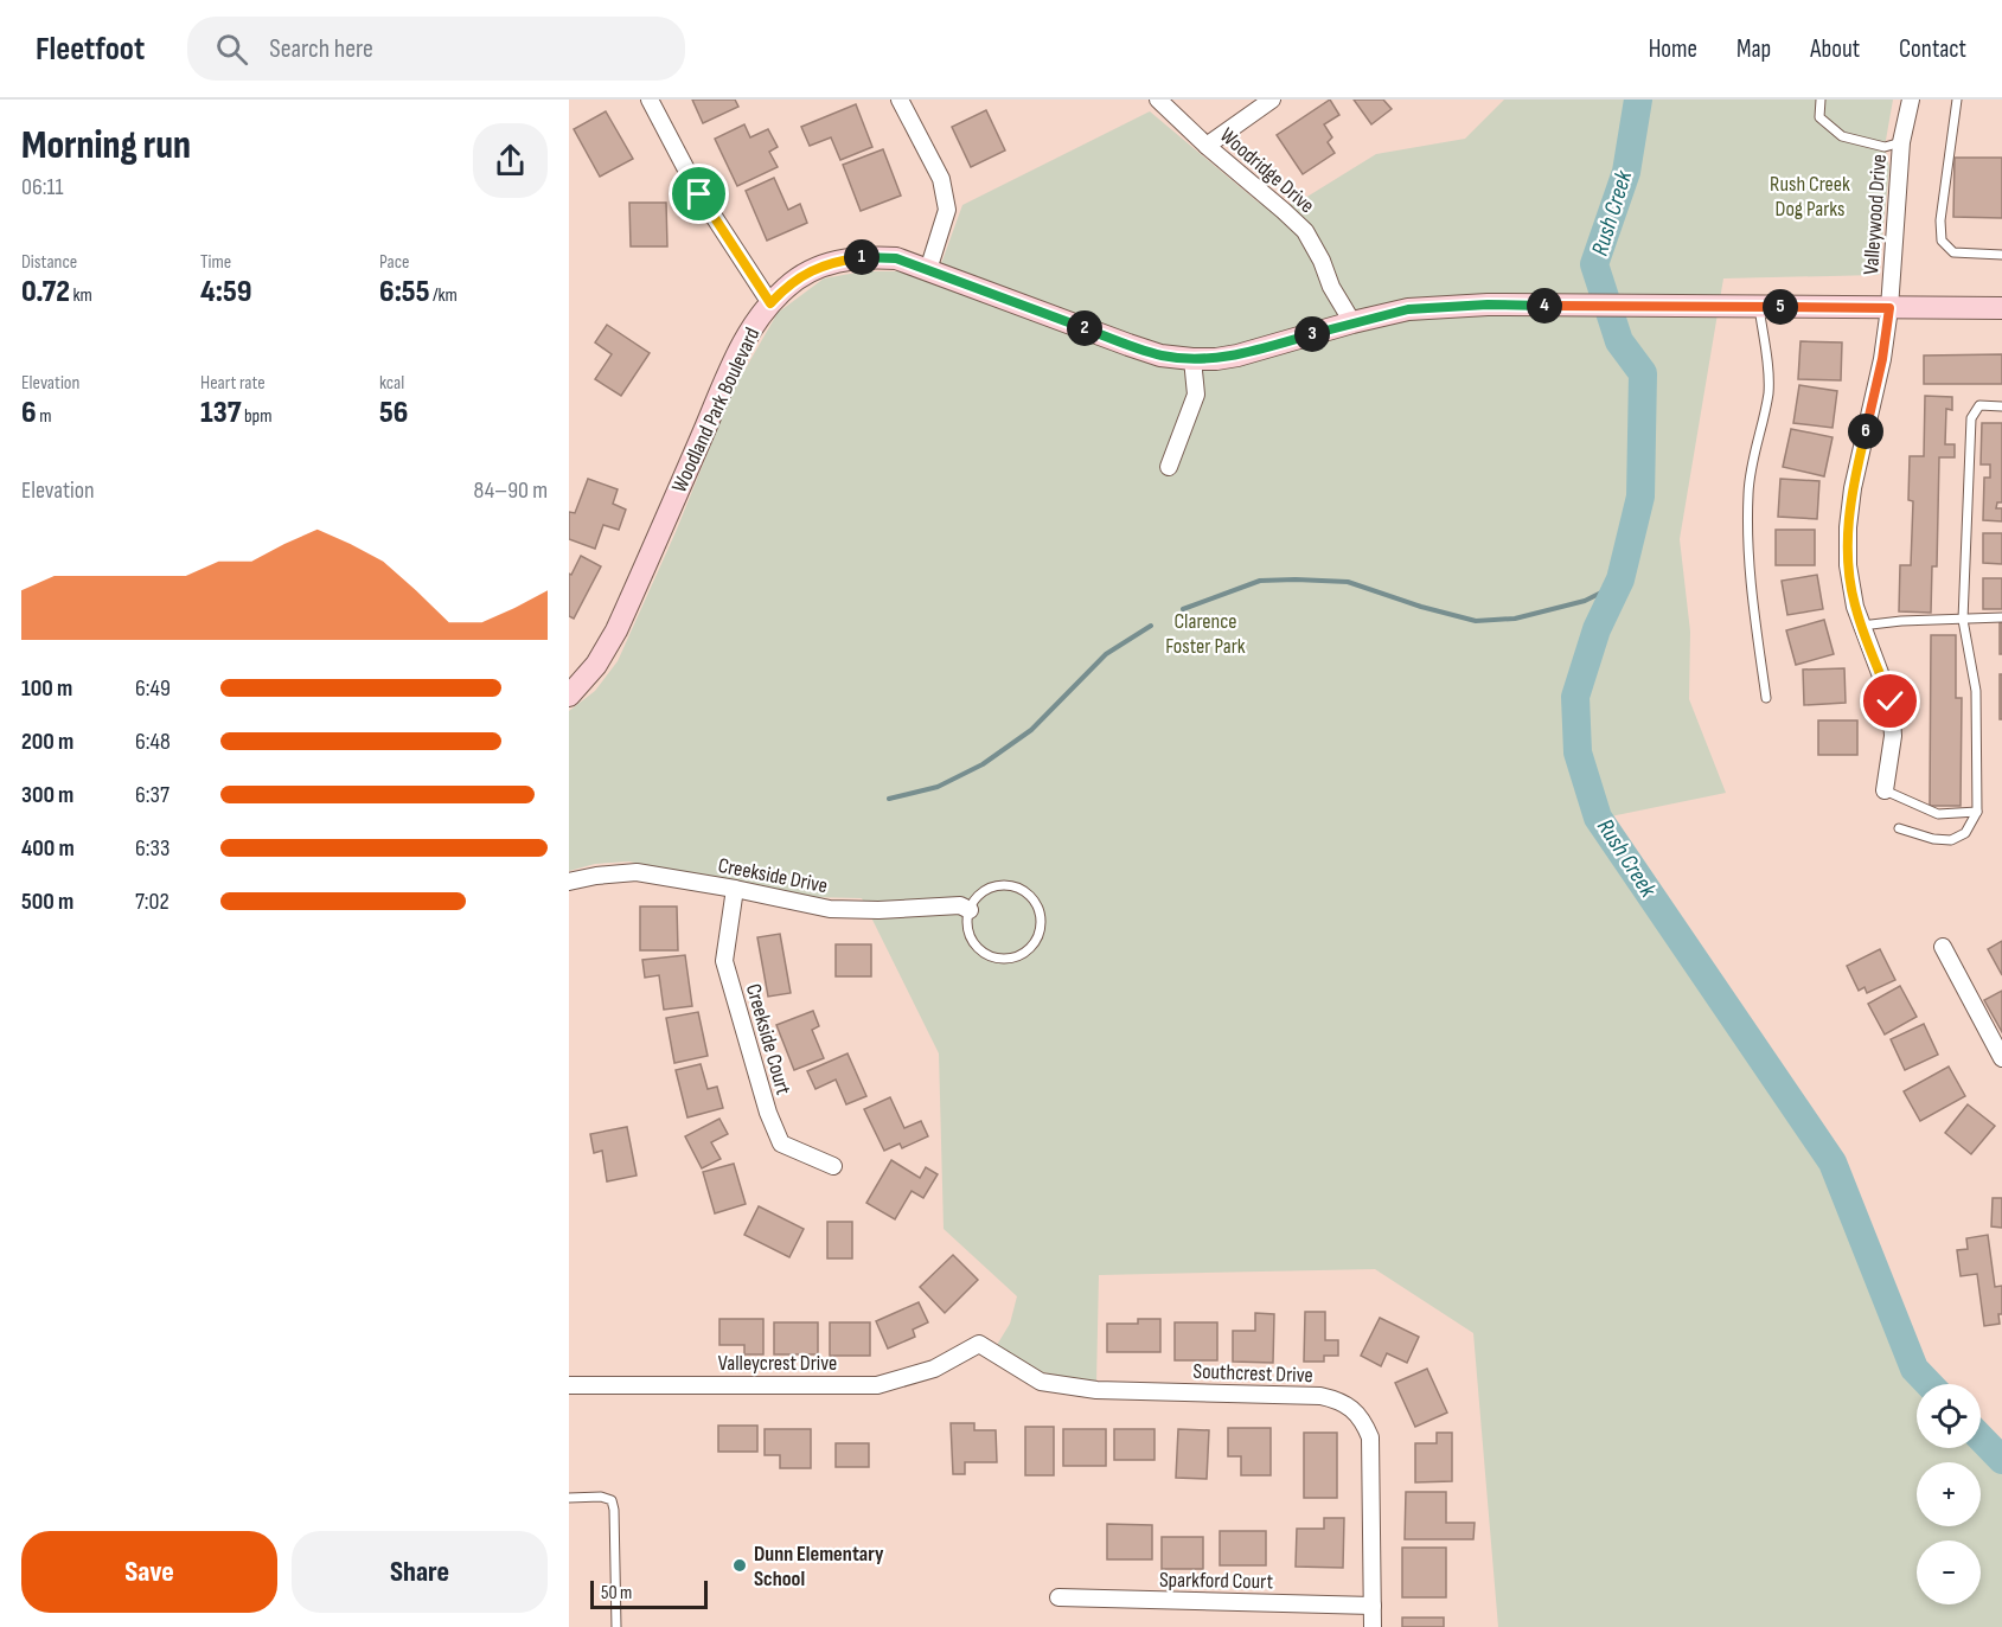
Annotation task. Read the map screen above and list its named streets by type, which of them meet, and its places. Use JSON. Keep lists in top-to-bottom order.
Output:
{
  "streets": {
    "street": [
      "Woodridge Drive",
      "Valleywood Drive",
      "Woodland Park Boulevard",
      "Creekside Drive",
      "Creekside Court",
      "Valleycrest Drive",
      "Southcrest Drive",
      "Sparkford Court"
    ]
  },
  "crossings": [
    ["Woodridge Drive", "Woodland Park Boulevard"],
    ["Valleywood Drive", "Woodland Park Boulevard"],
    ["Creekside Drive", "Creekside Court"],
    ["Valleycrest Drive", "Southcrest Drive"],
    ["Southcrest Drive", "Sparkford Court"]
  ],
  "water": ["Rush Creek"],
  "parks": ["Rush Creek Dog Parks", "Clarence Foster Park"],
  "places": ["Dunn Elementary School"],
  "scale_bar": "50 m",
  "page": {
    "header": "Fleetfoot",
    "search": "Search here",
    "nav": [
      "Home",
      "Map",
      "About",
      "Contact"
    ],
    "heading": ["Morning run", "06:11"],
    "stats": [
      ["Distance", "0.72 km"],
      ["Time", "4:59"],
      ["Pace", "6:55 /km"],
      ["Elevation", "6 m"],
      ["Heart rate", "137 bpm"],
      ["kcal", "56"]
    ],
    "pins": [
      "1",
      "4",
      "5",
      "2",
      "3",
      "6"
    ],
    "chart": ["Elevation", "84–90 m"],
    "list": [
      {
        "name": "100 m",
        "note": "6:49"
      },
      {
        "name": "200 m",
        "note": "6:48"
      },
      {
        "name": "300 m",
        "note": "6:37"
      },
      {
        "name": "400 m",
        "note": "6:33"
      },
      {
        "name": "500 m",
        "note": "7:02"
      }
    ],
    "map_buttons": ["+", "−"],
    "buttons": ["Save", "Share"],
    "scale": "50 m"
  }
}
